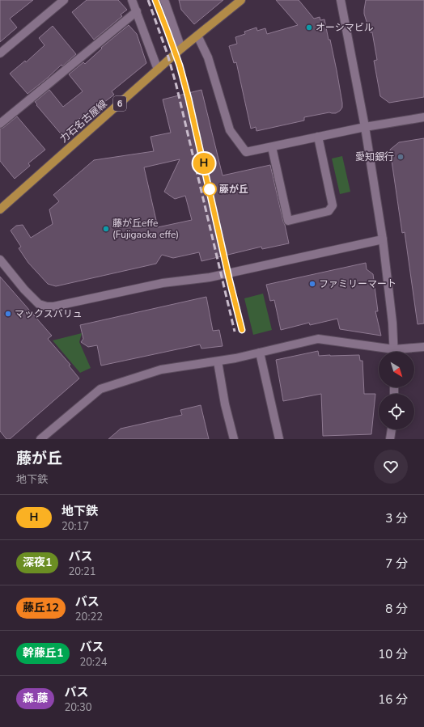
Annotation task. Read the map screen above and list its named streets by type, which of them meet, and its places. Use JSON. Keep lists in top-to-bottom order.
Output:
{
  "streets": {
    "main road": ["6", "力石名古屋線"]
  },
  "places": [
    "オーシマビル",
    "愛知銀行",
    "藤が丘",
    "藤が丘effe (Fujigaoka effe)",
    "ファミリーマート",
    "マックスバリュ"
  ],
  "lines": ["metro line H"],
  "north": "bottom right",
  "page": {
    "on_map": "H",
    "heading": ["藤が丘", "地下鉄"],
    "list": [
      {
        "mark": "H",
        "name": "地下鉄",
        "note": "20:17",
        "value": "3 分"
      },
      {
        "mark": "深夜1",
        "name": "バス",
        "note": "20:21",
        "value": "7 分"
      },
      {
        "mark": "藤丘12",
        "name": "バス",
        "note": "20:22",
        "value": "8 分"
      },
      {
        "mark": "幹藤丘1",
        "name": "バス",
        "note": "20:24",
        "value": "10 分"
      },
      {
        "mark": "森.藤",
        "name": "バス",
        "note": "20:30",
        "value": "16 分"
      }
    ]
  }
}
